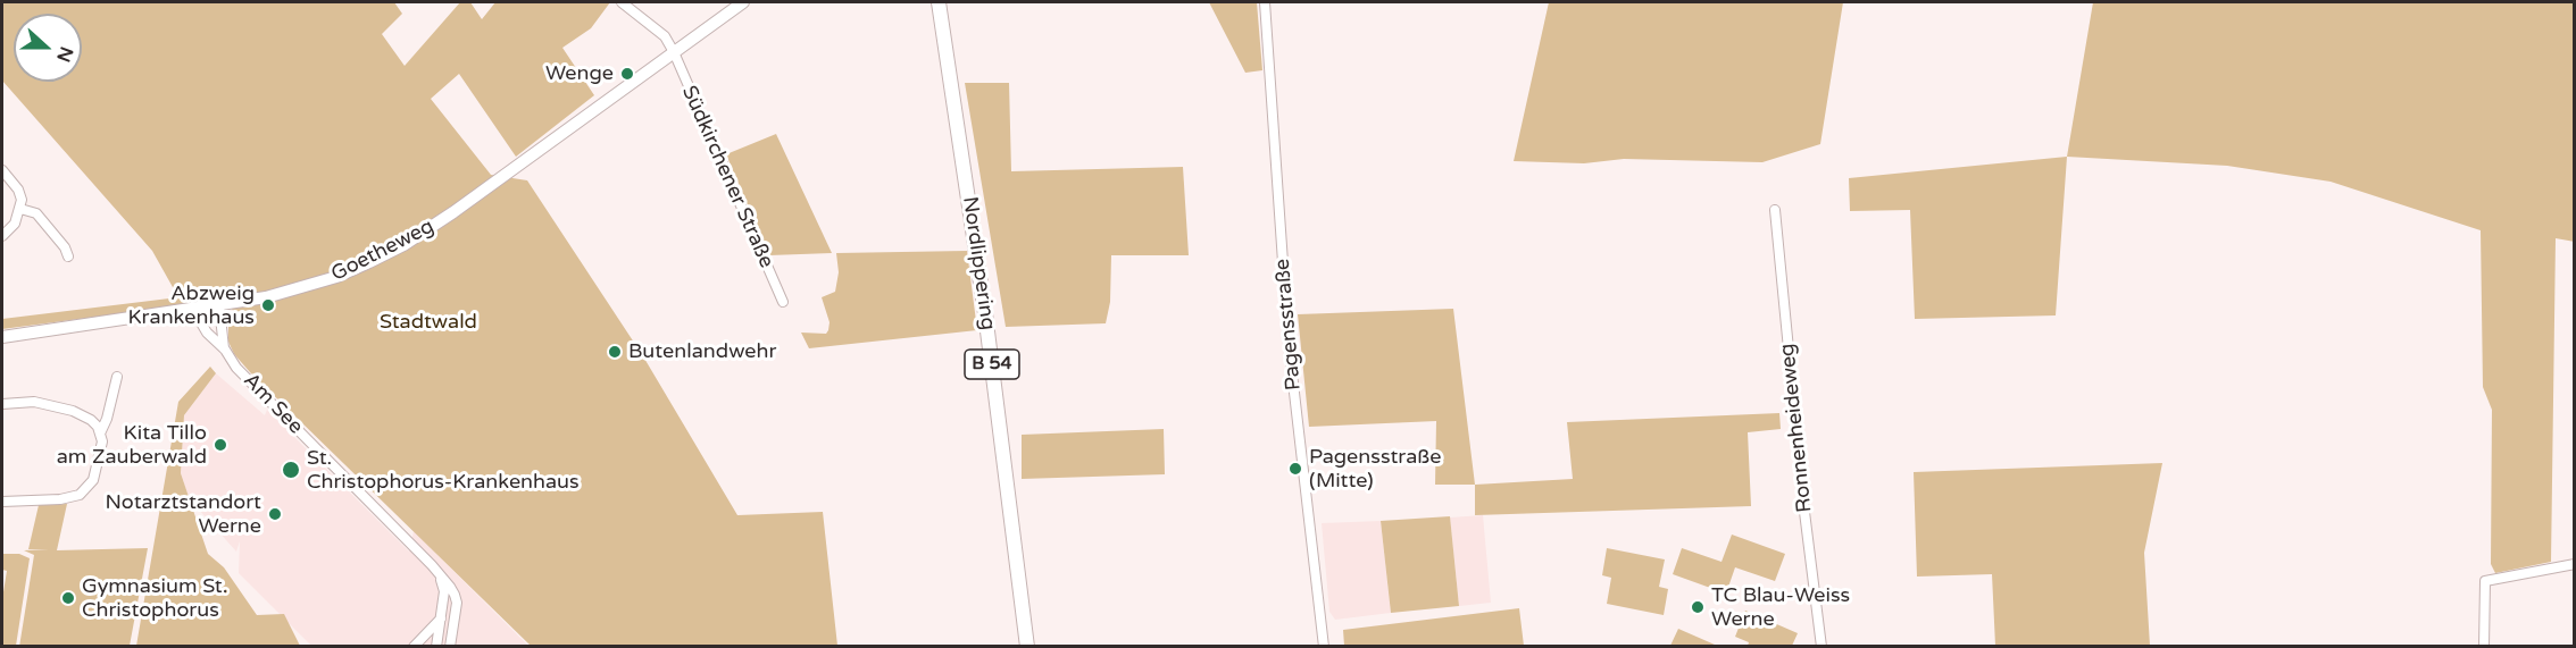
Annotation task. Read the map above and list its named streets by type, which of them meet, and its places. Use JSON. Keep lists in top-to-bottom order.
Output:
{
  "streets": {
    "main road": ["Nordlippering", "B 54"],
    "street": [
      "Südkirchener Straße",
      "Goetheweg",
      "Pagensstraße",
      "Am See",
      "Ronnenheideweg"
    ]
  },
  "crossings": [
    ["Südkirchener Straße", "Goetheweg"],
    ["Goetheweg", "Am See"]
  ],
  "parks": ["Stadtwald"],
  "places": [
    "Wenge",
    "Abzweig Krankenhaus",
    "Butenlandwehr",
    "Kita Tillo am Zauberwald",
    "Pagensstraße (Mitte)",
    "St. Christophorus-Krankenhaus",
    "Notarztstandort Werne",
    "Gymnasium St. Christophorus",
    "TC Blau-Weiss Werne"
  ],
  "north": "right"
}
